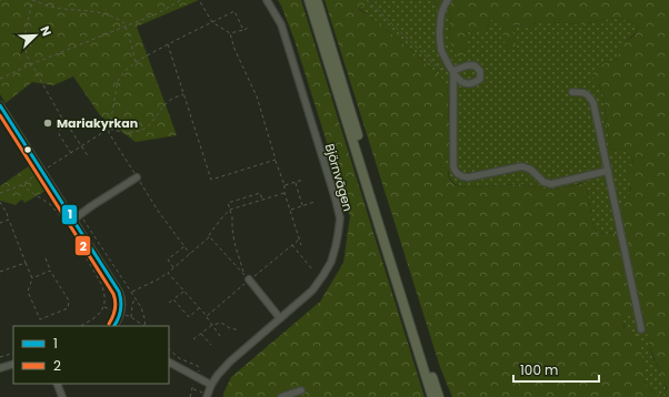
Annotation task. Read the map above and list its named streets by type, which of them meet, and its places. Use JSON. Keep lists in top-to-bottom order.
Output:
{
  "streets": {
    "street": ["Björnvägen"]
  },
  "places": ["Mariakyrkan"],
  "lines": ["transit line 1", "transit line 2"],
  "legend": ["1", "2"],
  "scale_bar": "100 m",
  "north": "top right"
}
